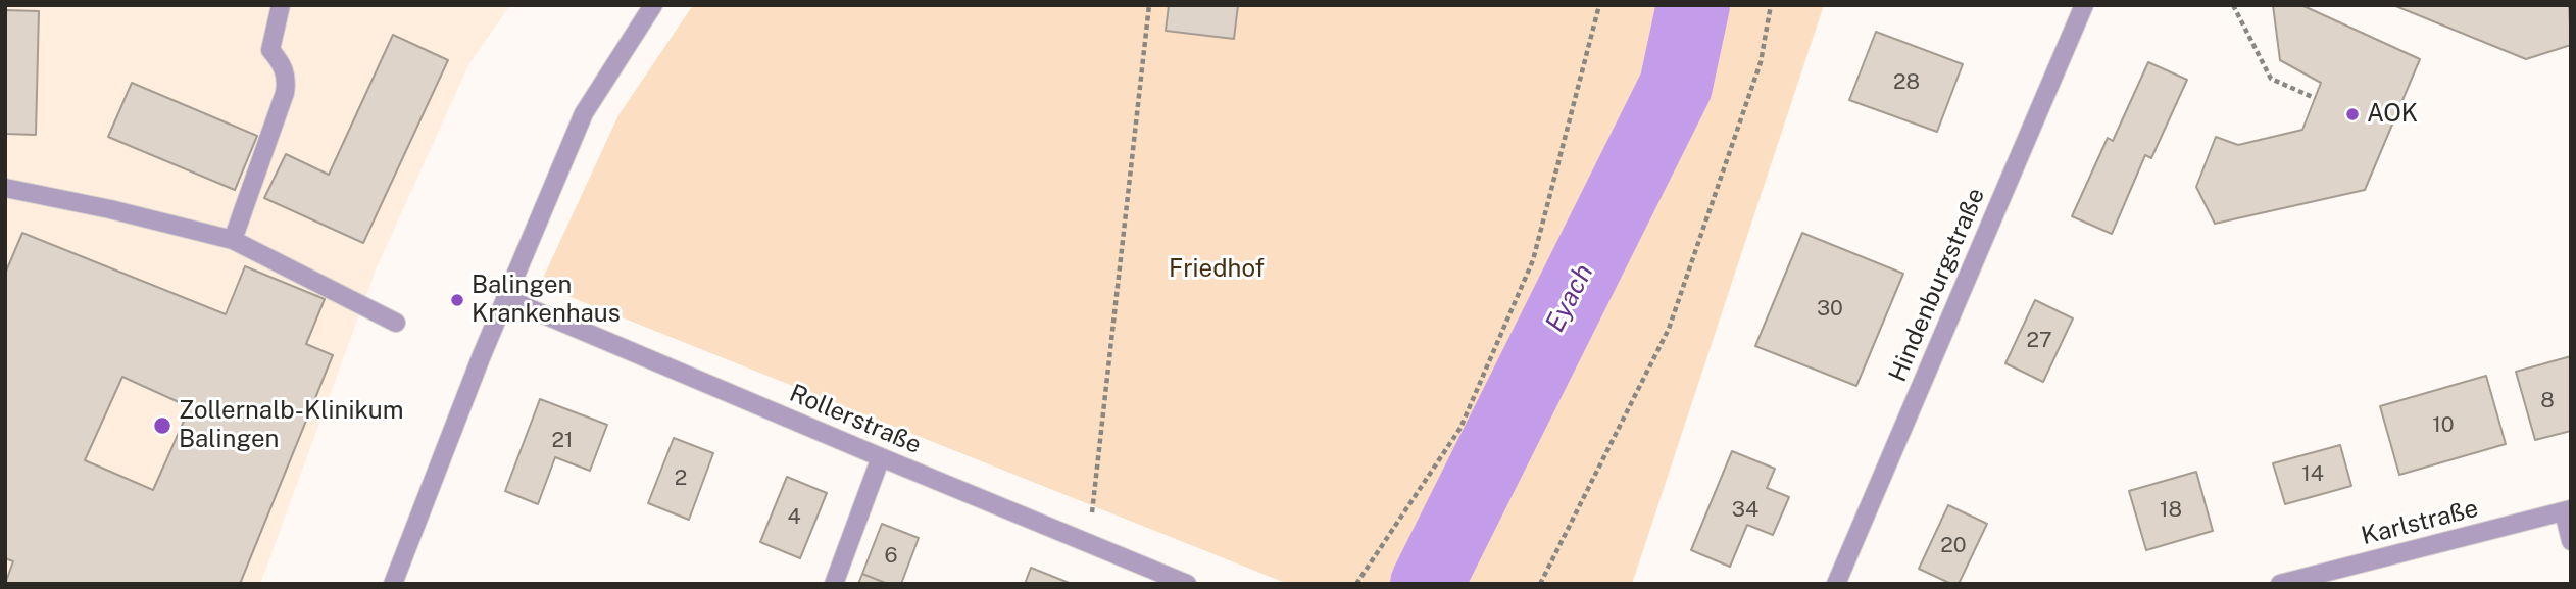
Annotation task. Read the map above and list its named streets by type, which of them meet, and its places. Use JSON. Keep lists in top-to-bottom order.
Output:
{
  "streets": {
    "street": ["Hindenburgstraße", "Rollerstraße", "Karlstraße"]
  },
  "water": ["Eyach"],
  "parks": ["Friedhof"],
  "places": ["AOK", "Balingen Krankenhaus", "Zollernalb-Klinikum Balingen"],
  "house_numbers": [
    "28",
    "30",
    "27",
    "8",
    "10",
    "21",
    "14",
    "2",
    "34",
    "18",
    "4",
    "20",
    "6"
  ]
}
